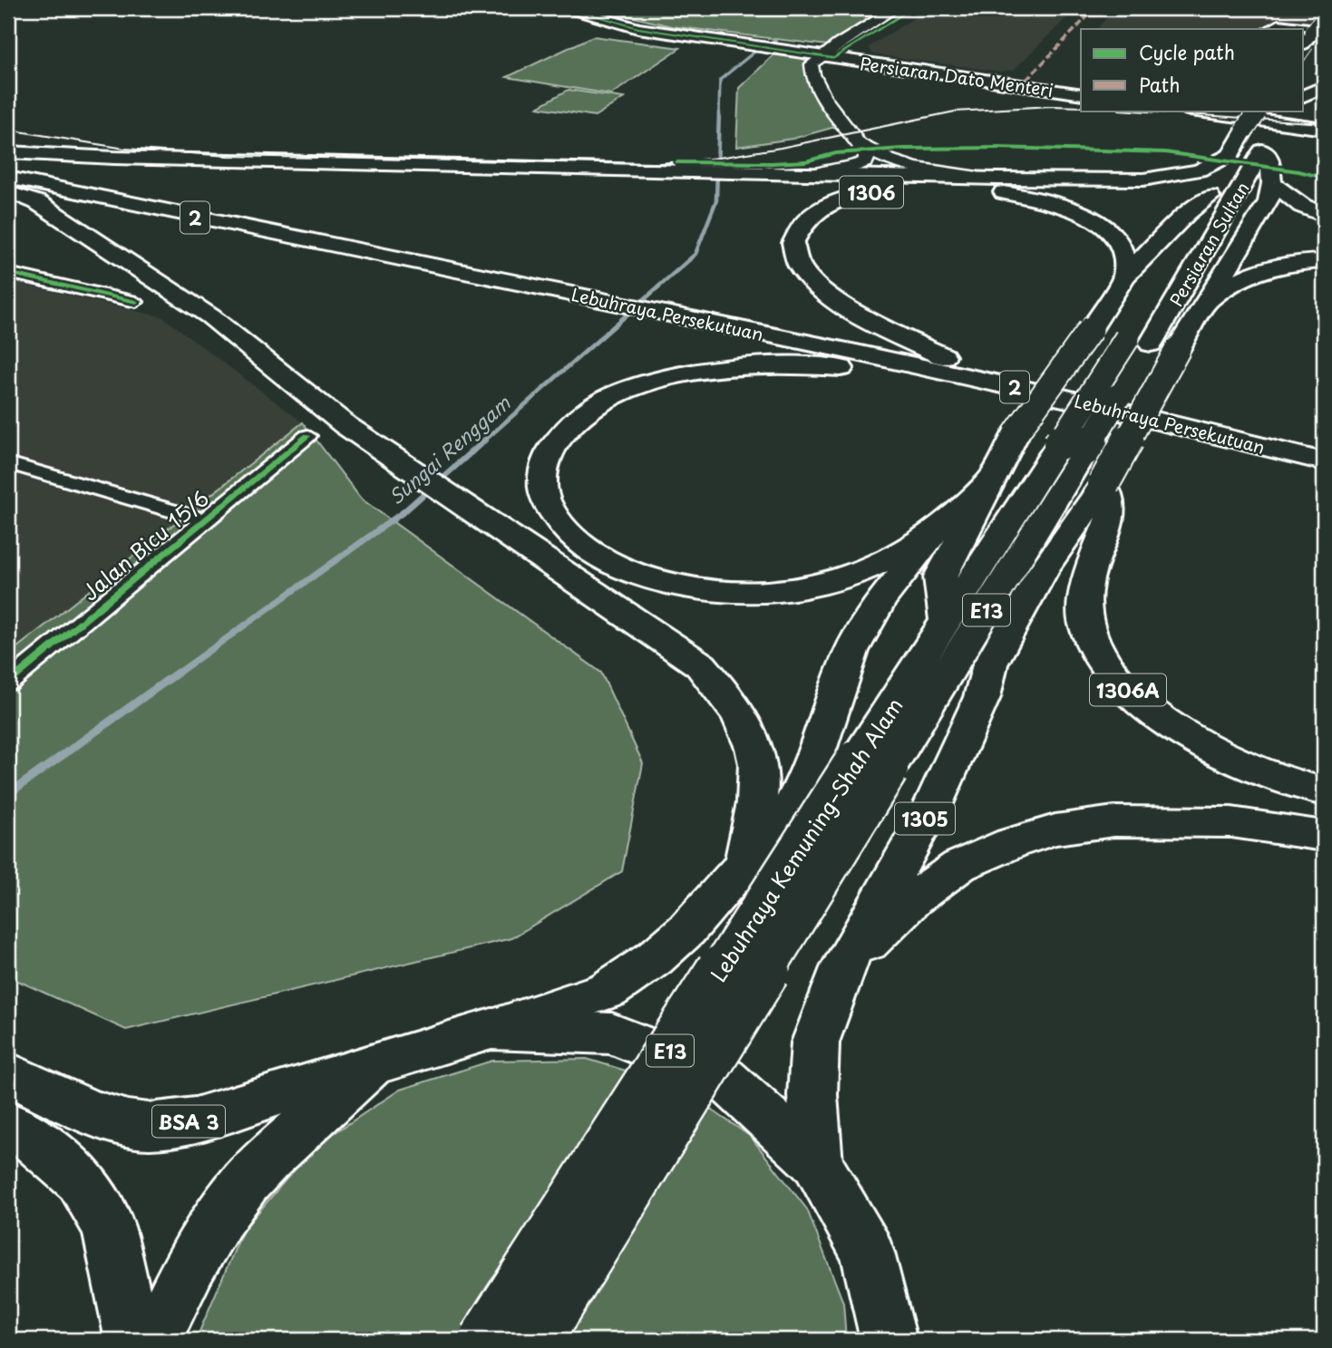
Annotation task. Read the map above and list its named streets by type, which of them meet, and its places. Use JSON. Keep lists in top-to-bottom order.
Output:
{
  "streets": {
    "main road": [
      "Persiaran Dato Menteri",
      "1306",
      "2",
      "Persiaran Sultan",
      "Lebuhraya Persekutuan",
      "E13",
      "1306A",
      "1305",
      "Lebuhraya Kemuning–Shah Alam",
      "BSA 3"
    ],
    "street": ["Jalan Bicu 15/6"]
  },
  "crossings": [
    ["1306", "Lebuhraya Persekutuan"],
    ["Persiaran Sultan", "Lebuhraya Kemuning–Shah Alam"]
  ],
  "water": ["Sungai Renggam"],
  "legend": ["Cycle path", "Path"]
}
